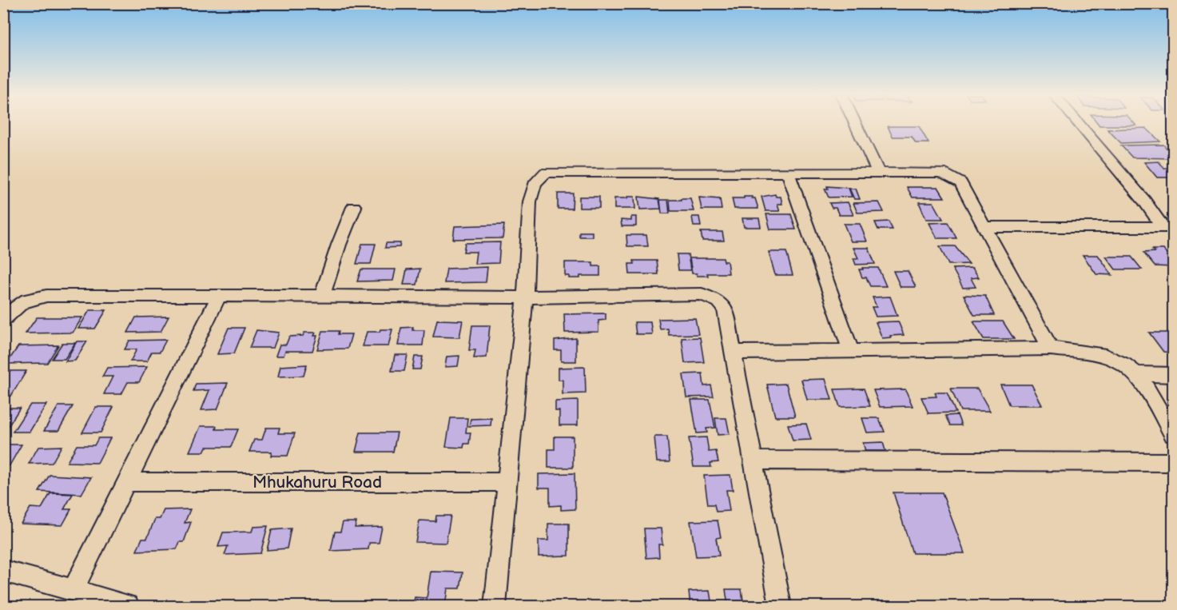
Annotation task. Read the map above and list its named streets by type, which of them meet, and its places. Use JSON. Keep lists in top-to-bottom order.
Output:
{
  "streets": {
    "street": ["Mhukahuru Road"]
  }
}
